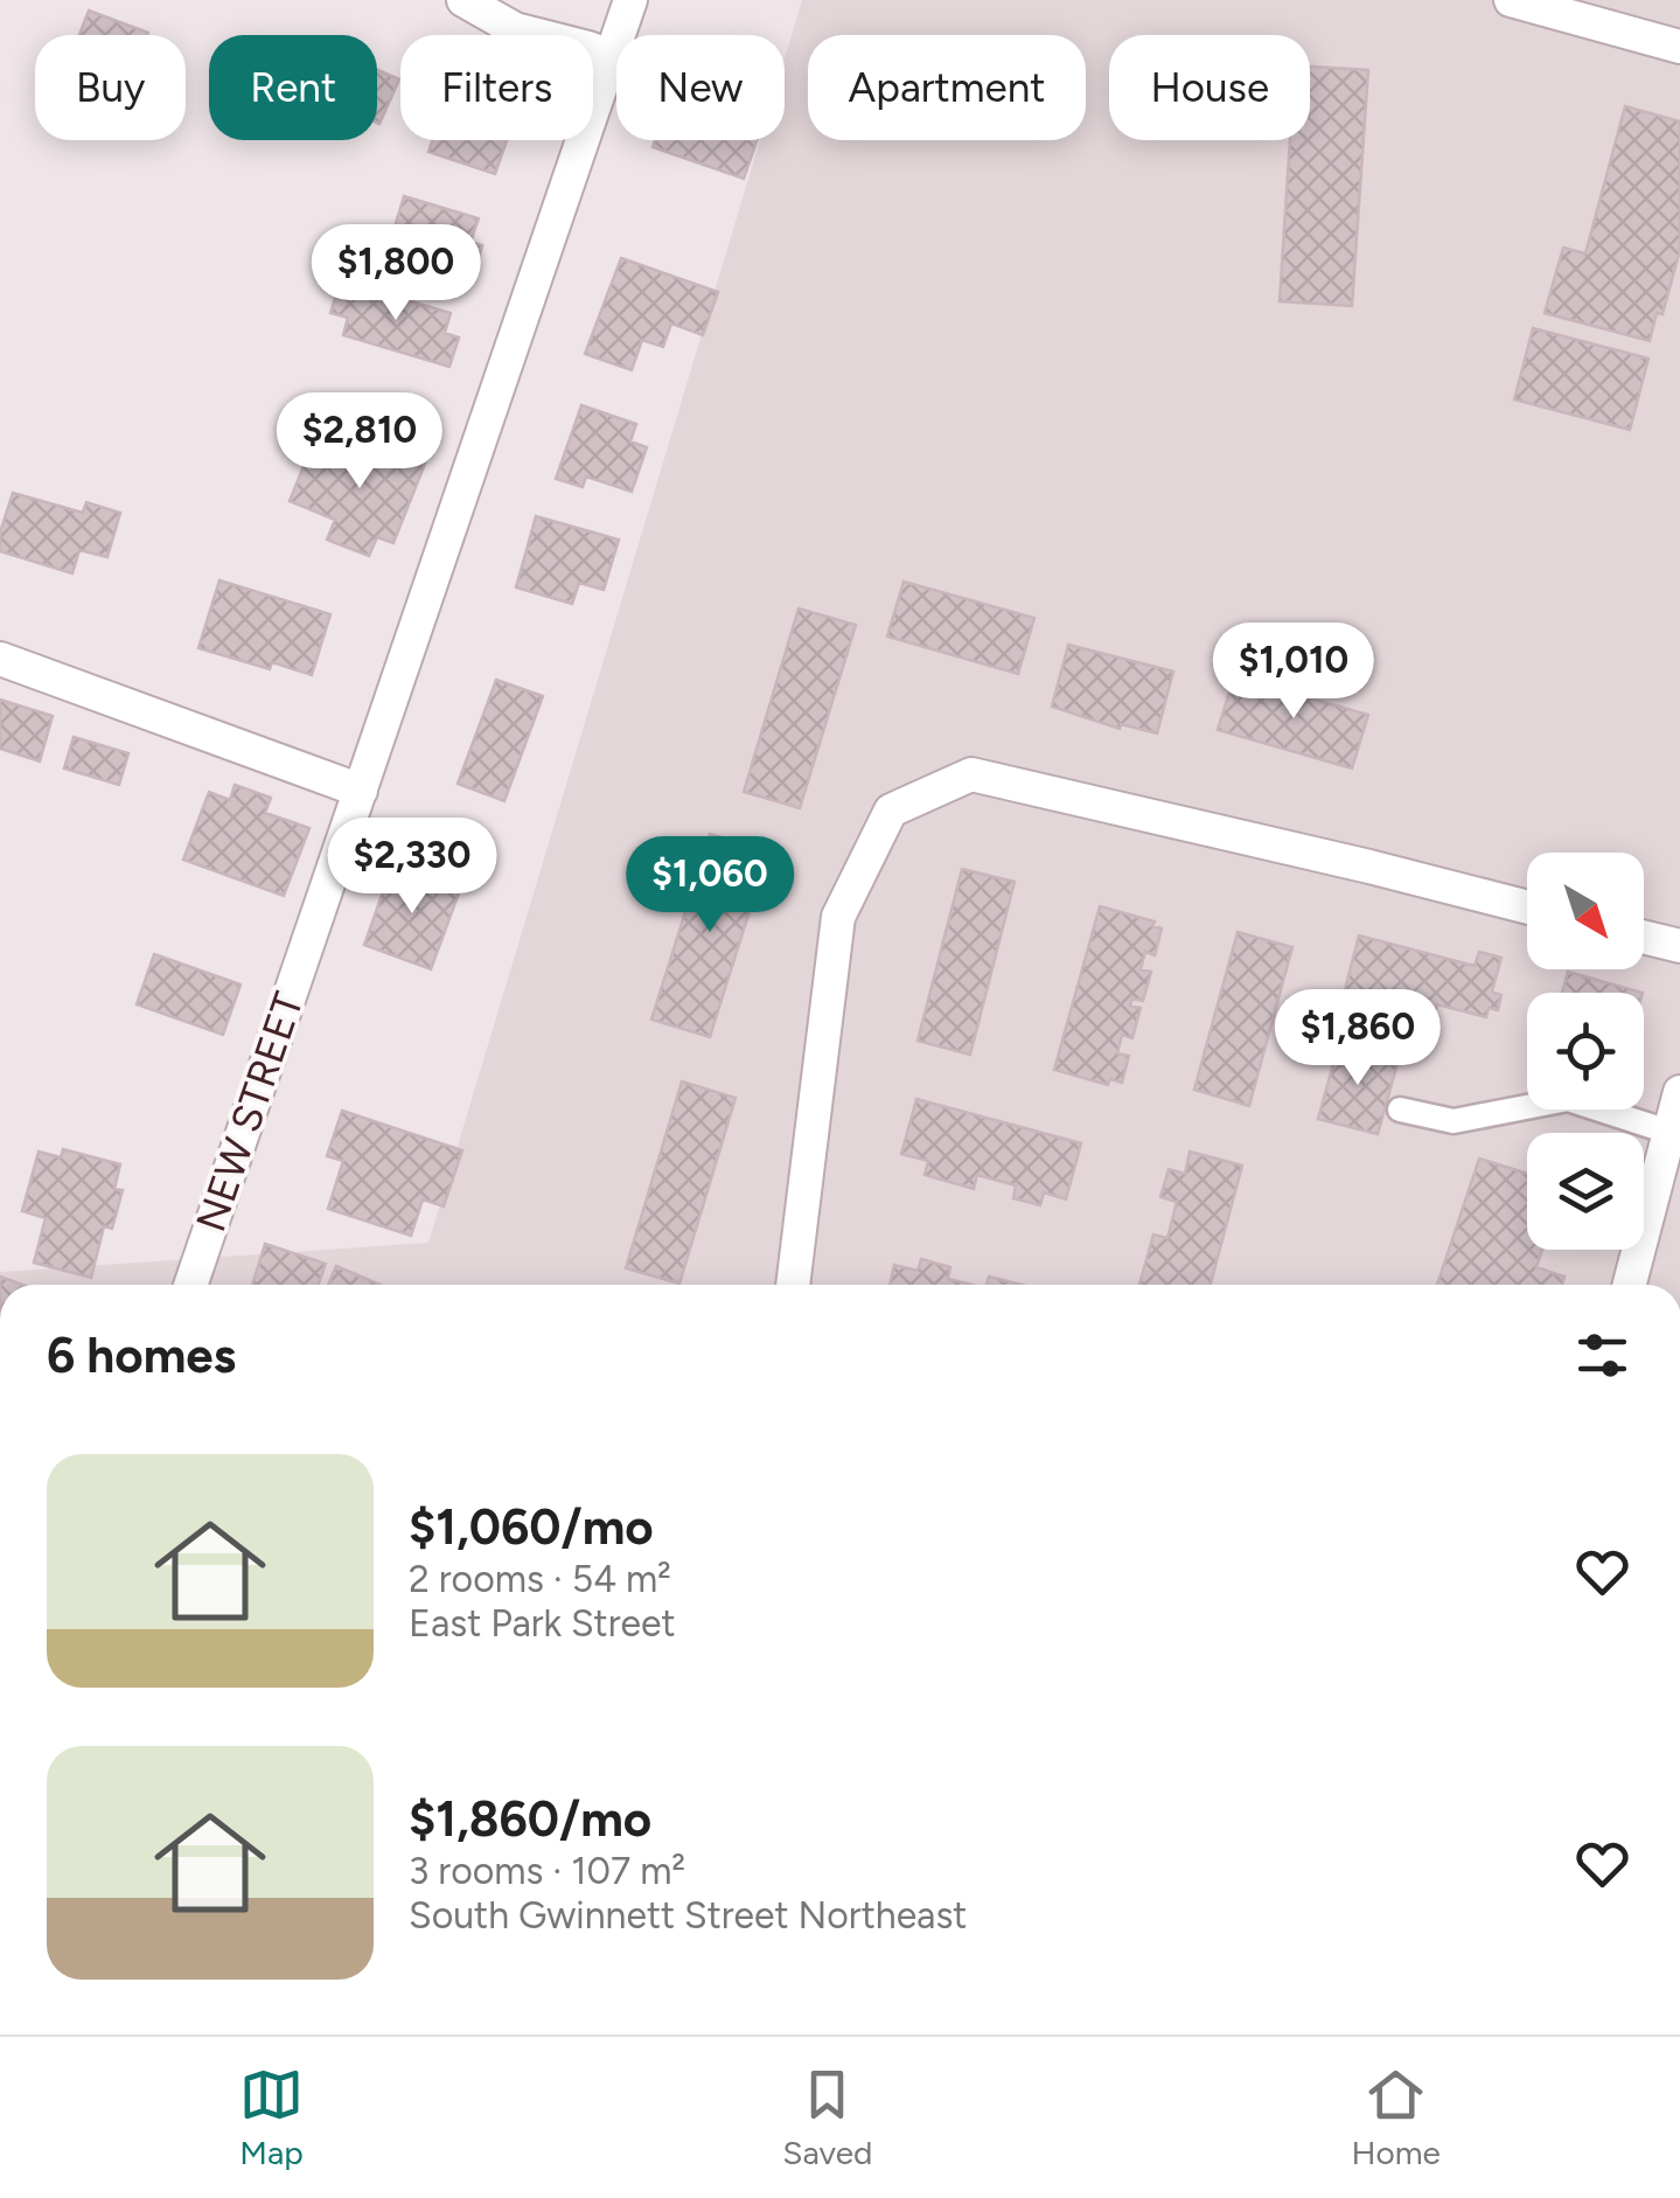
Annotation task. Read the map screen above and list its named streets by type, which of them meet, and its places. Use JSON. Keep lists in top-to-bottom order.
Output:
{
  "streets": {
    "street": ["NEW STREET"]
  },
  "north": "bottom right",
  "page": {
    "chip": [
      "Buy",
      "Rent",
      "Filters",
      "New",
      "Apartment",
      "House"
    ],
    "price": [
      "$1,800",
      "$2,810",
      "$1,010",
      "$2,330",
      "$1,060",
      "$1,860"
    ],
    "heading": "6 homes",
    "list": [
      {
        "name": "$1,060/mo",
        "note": "2 rooms · 54 m² · East Park Street"
      },
      {
        "name": "$1,860/mo",
        "note": "3 rooms · 107 m² · South Gwinnett Street Northeast"
      }
    ],
    "tabs": ["Map", "Saved", "Home"]
  }
}
